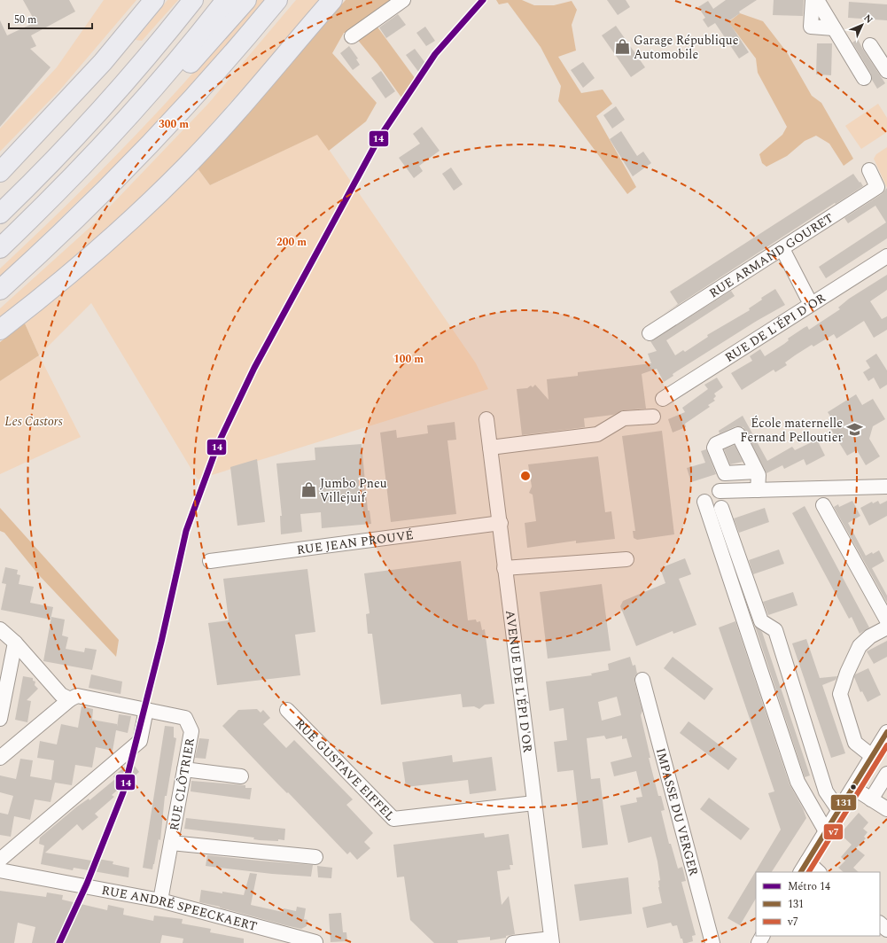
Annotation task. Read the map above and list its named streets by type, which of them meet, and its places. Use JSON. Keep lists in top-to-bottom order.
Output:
{
  "streets": {
    "street": [
      "RUE ARMAND GOURET",
      "RUE DE L'ÉPI D'OR",
      "RUE JEAN PROUVÉ",
      "AVENUE DE L'ÉPI D'OR",
      "RUE GUSTAVE EIFFEL",
      "RUE CLÔTRIER",
      "IMPASSE DU VERGER",
      "RUE ANDRÉ SPEECKAERT"
    ]
  },
  "crossings": [
    ["RUE JEAN PROUVÉ", "AVENUE DE L'ÉPI D'OR"],
    ["AVENUE DE L'ÉPI D'OR", "RUE GUSTAVE EIFFEL"],
    ["RUE CLÔTRIER", "RUE ANDRÉ SPEECKAERT"]
  ],
  "parks": ["Les Castors"],
  "places": {
    "shop": ["Garage République Automobile", "Jumbo Pneu Villejuif"],
    "school or university": ["École maternelle Fernand Pelloutier"]
  },
  "lines": ["metro line 14", "transit line 131", "transit line v7"],
  "legend": ["Métro 14", "131", "v7"],
  "scale_bar": "50 m",
  "north": "top right",
  "rings": ["300 m", "200 m", "100 m"]
}
